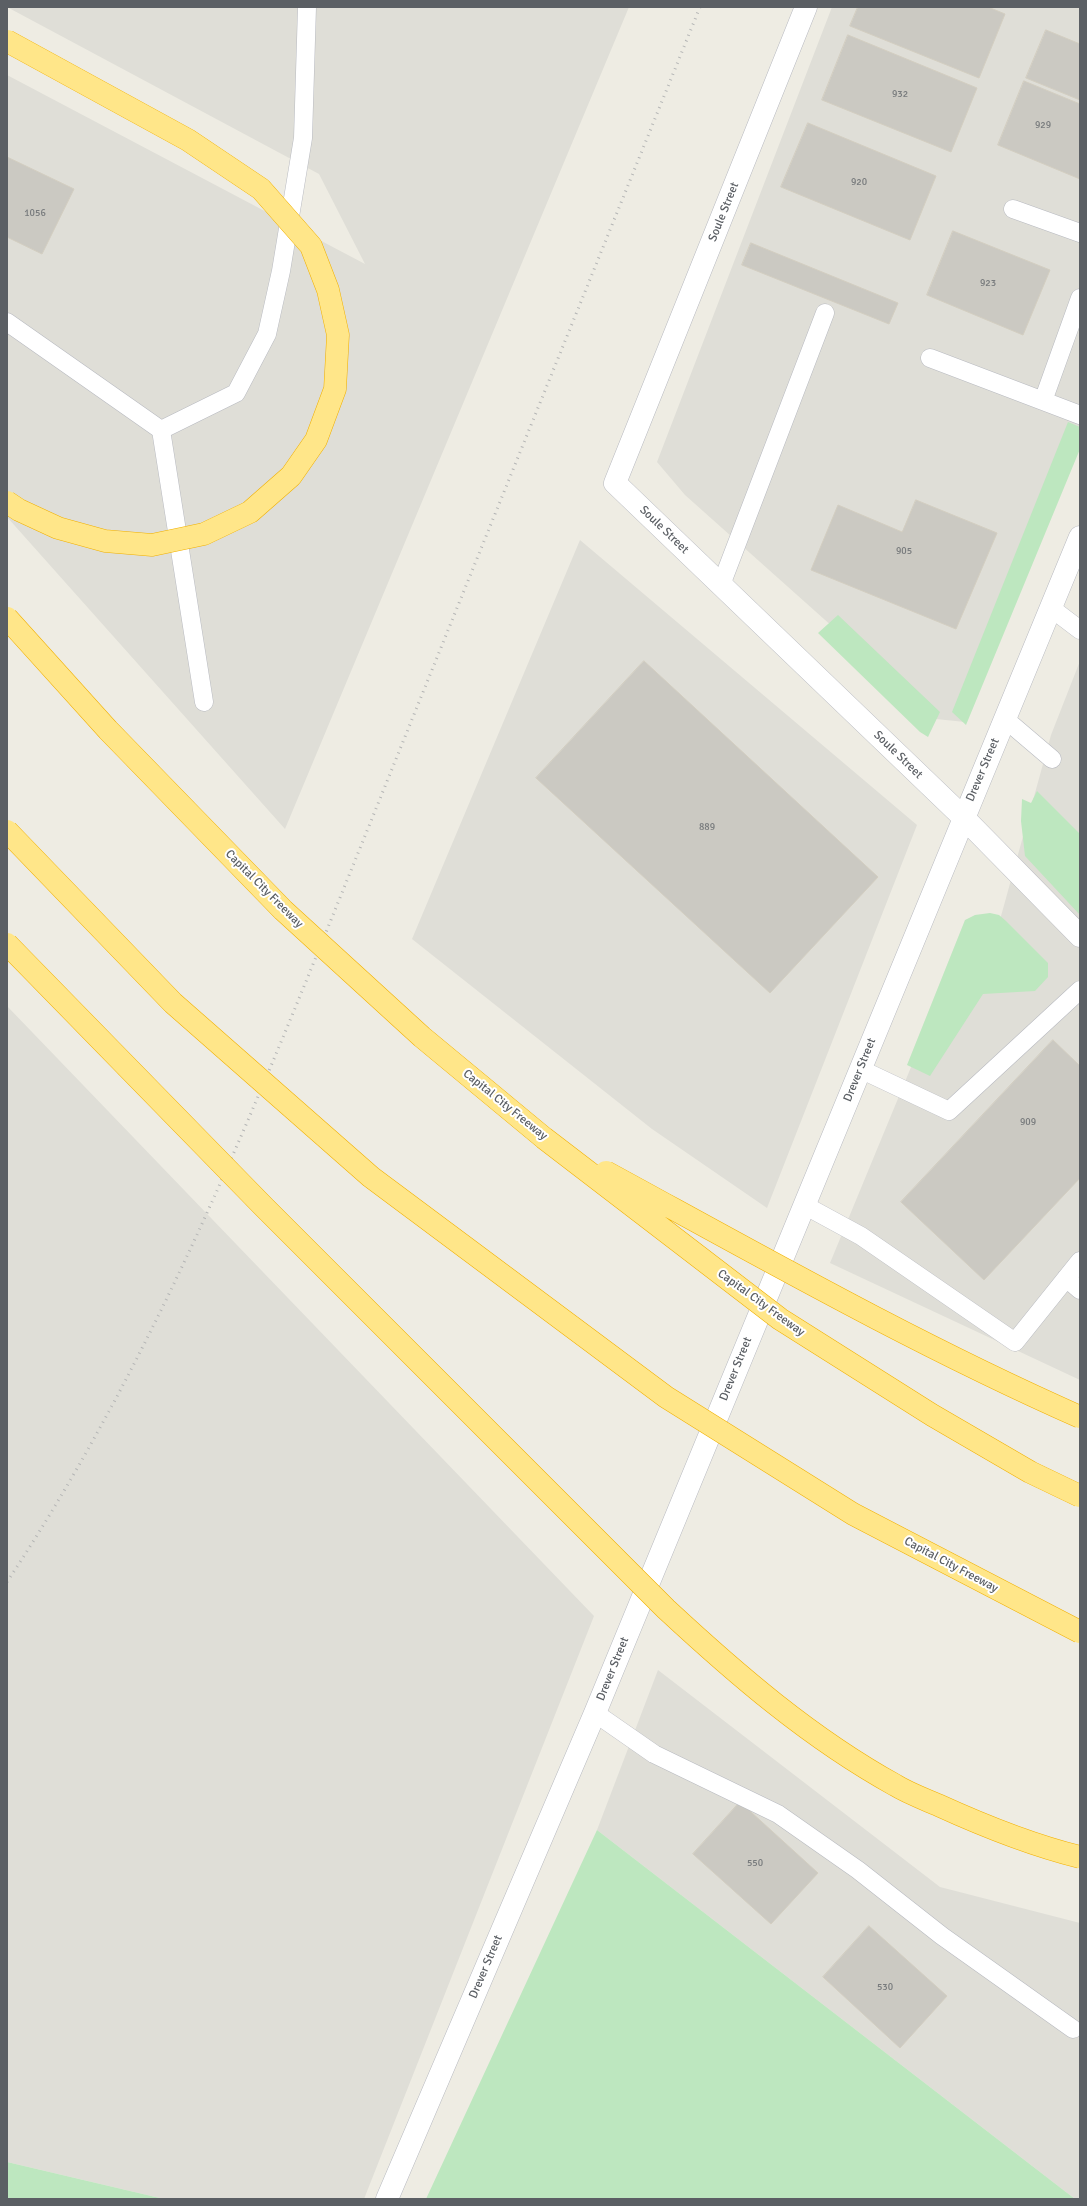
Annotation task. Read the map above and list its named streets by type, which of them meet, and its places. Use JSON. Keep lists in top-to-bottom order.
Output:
{
  "streets": {
    "highway": ["Capital City Freeway"],
    "street": ["Soule Street", "Drever Street"]
  },
  "crossings": [
    ["Soule Street", "Drever Street"]
  ],
  "house_numbers": [
    "932",
    "929",
    "920",
    "1056",
    "923",
    "905",
    "889",
    "909",
    "550",
    "530"
  ]
}
